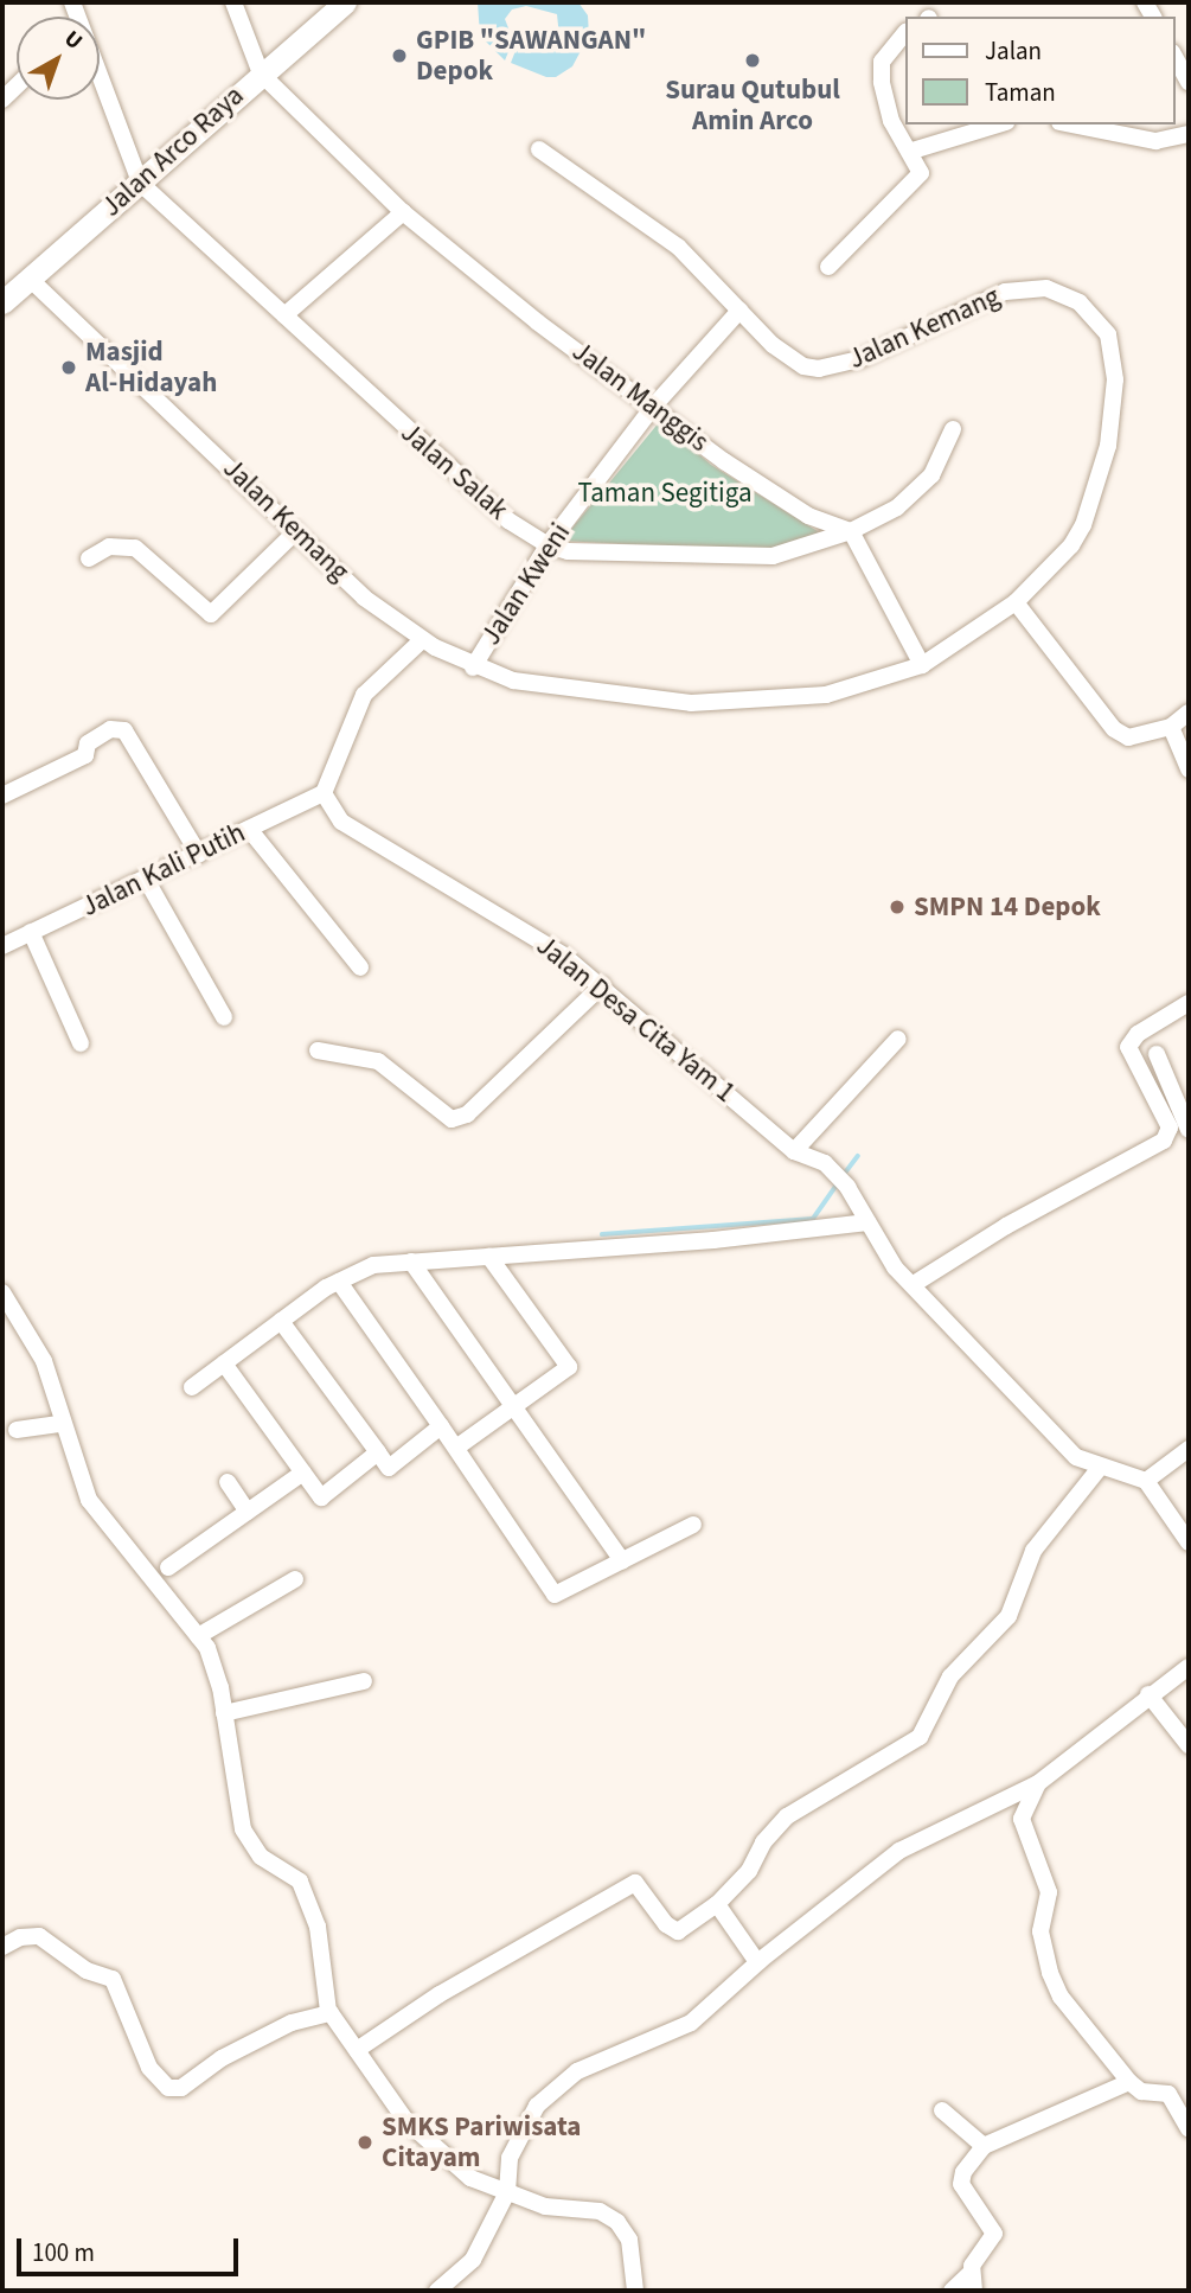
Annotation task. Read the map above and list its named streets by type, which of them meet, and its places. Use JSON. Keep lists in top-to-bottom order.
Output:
{
  "streets": {
    "main road": ["Jalan Arco Raya"],
    "street": [
      "Jalan Kemang",
      "Jalan Manggis",
      "Jalan Salak",
      "Jalan Kweni",
      "Jalan Kali Putih",
      "Jalan Desa Cita Yam 1"
    ]
  },
  "crossings": [
    ["Jalan Arco Raya", "Jalan Kemang"],
    ["Jalan Arco Raya", "Jalan Manggis"],
    ["Jalan Arco Raya", "Jalan Salak"],
    ["Jalan Kemang", "Jalan Kweni"],
    ["Jalan Manggis", "Jalan Salak"],
    ["Jalan Manggis", "Jalan Kweni"],
    ["Jalan Salak", "Jalan Kweni"],
    ["Jalan Kali Putih", "Jalan Desa Cita Yam 1"]
  ],
  "parks": ["Taman Segitiga"],
  "places": [
    "GPIB \"SAWANGAN\" Depok",
    "Surau Qutubul Amin Arco",
    "Masjid Al-Hidayah",
    "SMPN 14 Depok",
    "SMKS Pariwisata Citayam"
  ],
  "legend": ["Jalan", "Taman"],
  "scale_bar": "100 m",
  "north": "top right"
}
